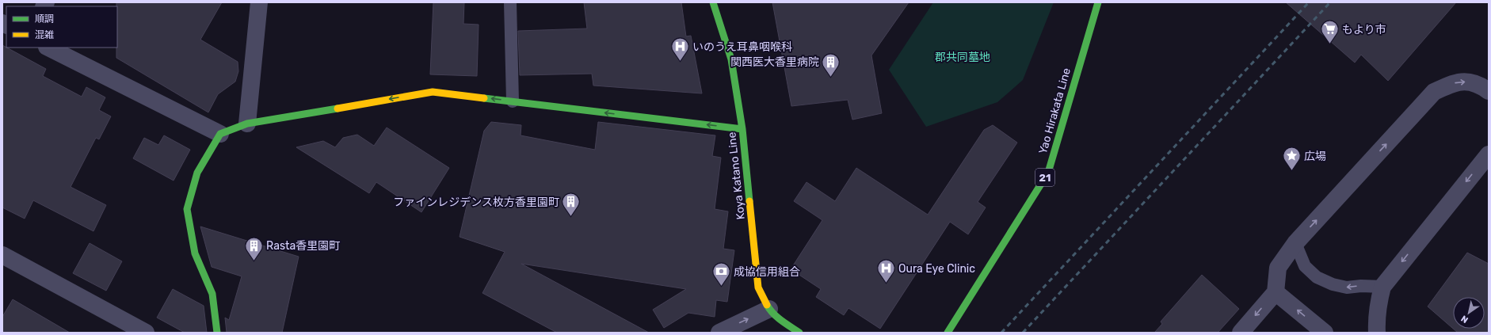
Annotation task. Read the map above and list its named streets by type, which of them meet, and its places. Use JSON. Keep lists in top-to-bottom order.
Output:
{
  "streets": {
    "street": ["Yao Hirakata Line", "Koya Katano Line", "21"]
  },
  "parks": ["郡共同墓地"],
  "places": {
    "supermarket": ["もより市"],
    "hospital": ["いのうえ耳鼻咽喉科", "Oura Eye Clinic"],
    "building": ["関西医大香里病院", "ファインレジデンス枚方香里園町", "Rasta香里園町"],
    "place": ["広場"],
    "bank": ["成協信用組合"]
  },
  "legend": ["順調", "混雑"],
  "north": "bottom left"
}
